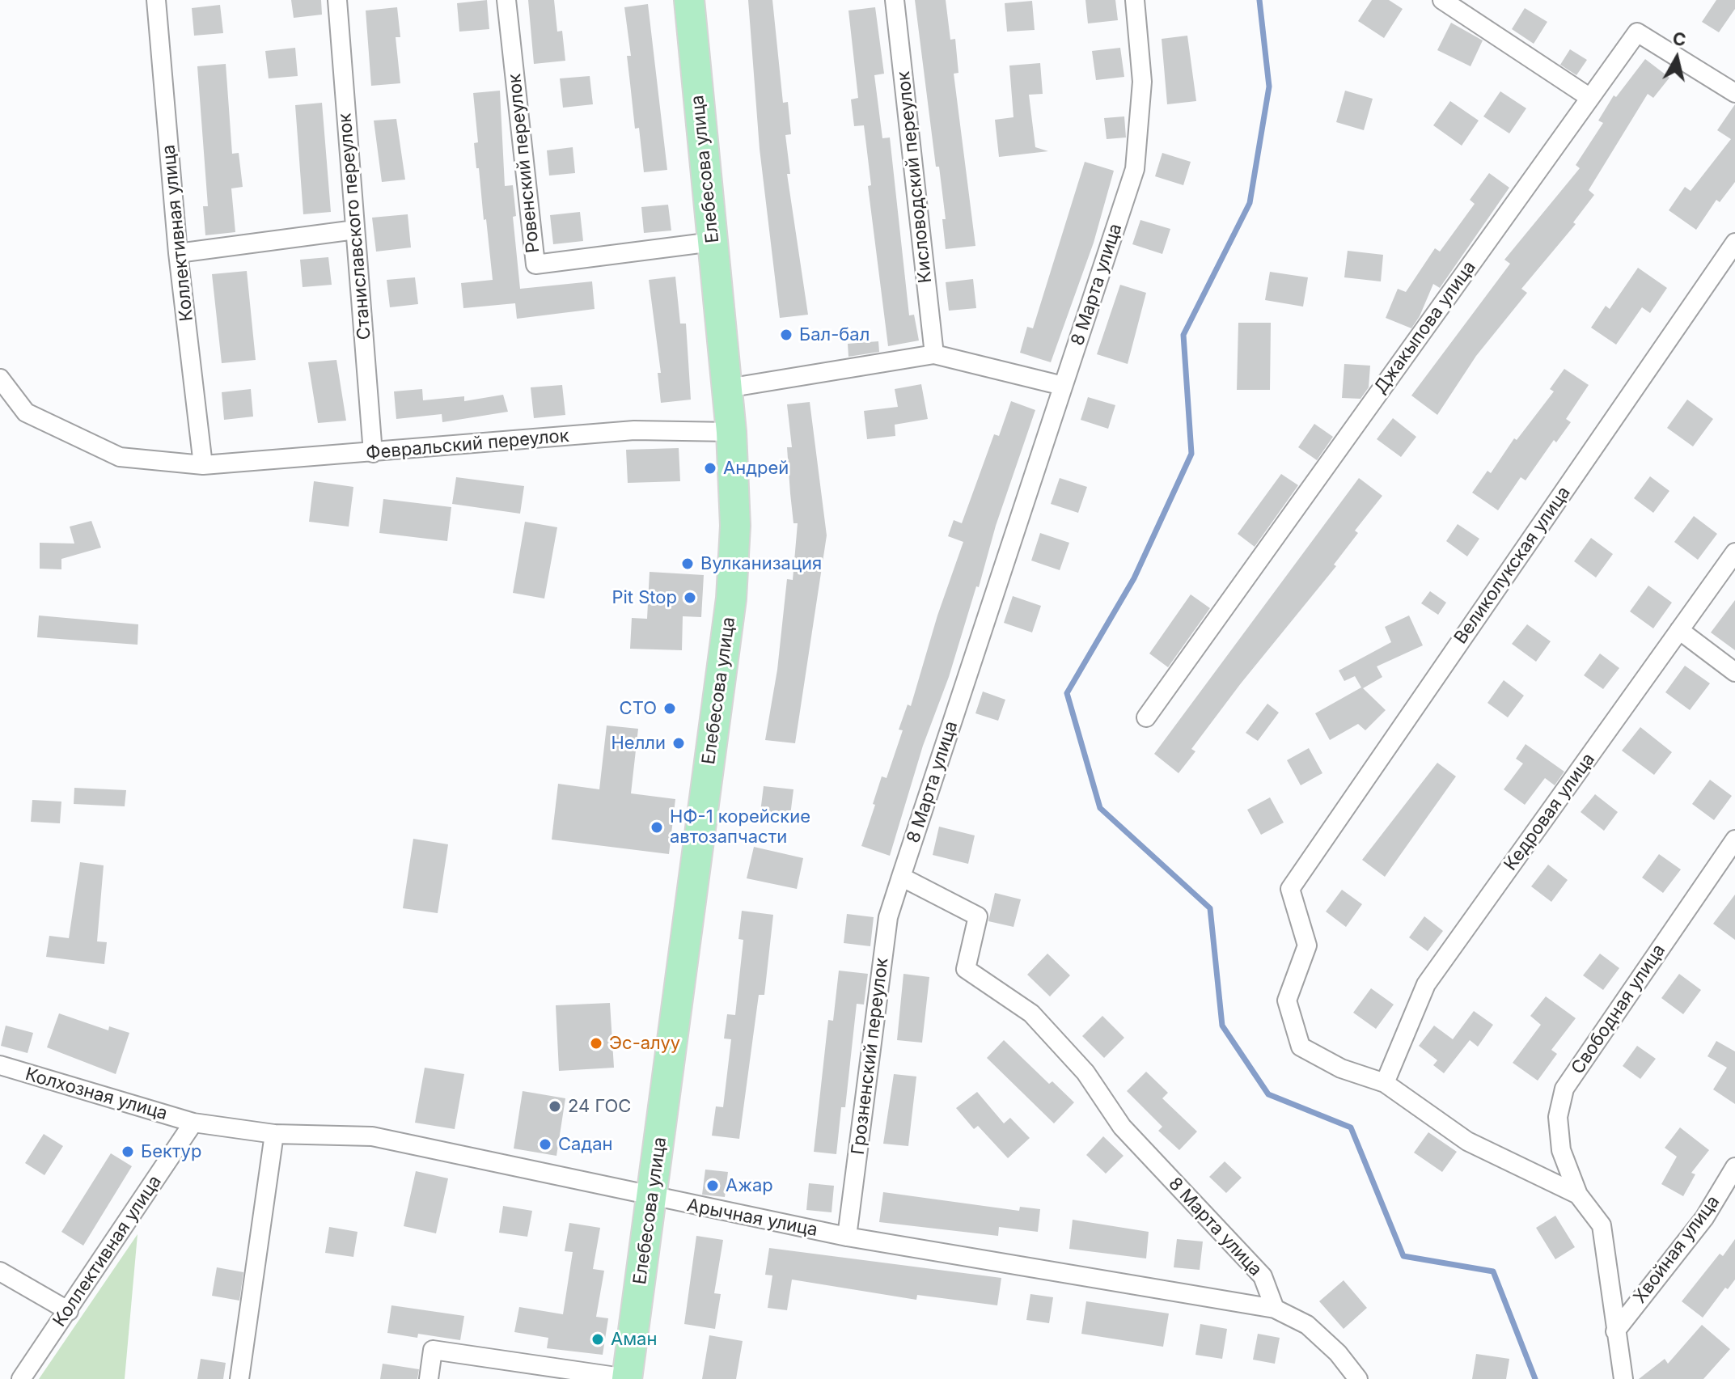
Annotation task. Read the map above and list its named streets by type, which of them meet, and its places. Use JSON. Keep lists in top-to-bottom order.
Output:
{
  "streets": {
    "main road": ["Елебесова улица"],
    "street": [
      "Ровенский переулок",
      "Кисловодский переулок",
      "Станиславского переулок",
      "Коллективная улица",
      "8 Марта улица",
      "Джакыпова улица",
      "Февральский переулок",
      "Великолукская улица",
      "Кедровая улица",
      "Свободная улица",
      "Грозненский переулок",
      "Колхозная улица",
      "Арычная улица",
      "Хвойная улица"
    ]
  },
  "crossings": [
    ["Ровенский переулок", "Елебесова улица"],
    ["Елебесова улица", "Февральский переулок"],
    ["Елебесова улица", "Арычная улица"],
    ["Станиславского переулок", "Февральский переулок"],
    ["Коллективная улица", "Февральский переулок"],
    ["Коллективная улица", "Колхозная улица"],
    ["Коллективная улица", "Арычная улица"],
    ["8 Марта улица", "Грозненский переулок"],
    ["8 Марта улица", "Арычная улица"],
    ["Великолукская улица", "Кедровая улица"],
    ["Грозненский переулок", "Арычная улица"],
    ["Колхозная улица", "Арычная улица"]
  ],
  "places": [
    "Бал-бал",
    "Андрей",
    "Вулканизация",
    "Pit Stop",
    "СТО",
    "Нелли",
    "НФ-1 корейские автозапчасти",
    "Эс-алуу",
    "24 ГОС",
    "Садан",
    "Бектур",
    "Ажар",
    "Аман"
  ],
  "north": "top"
}
